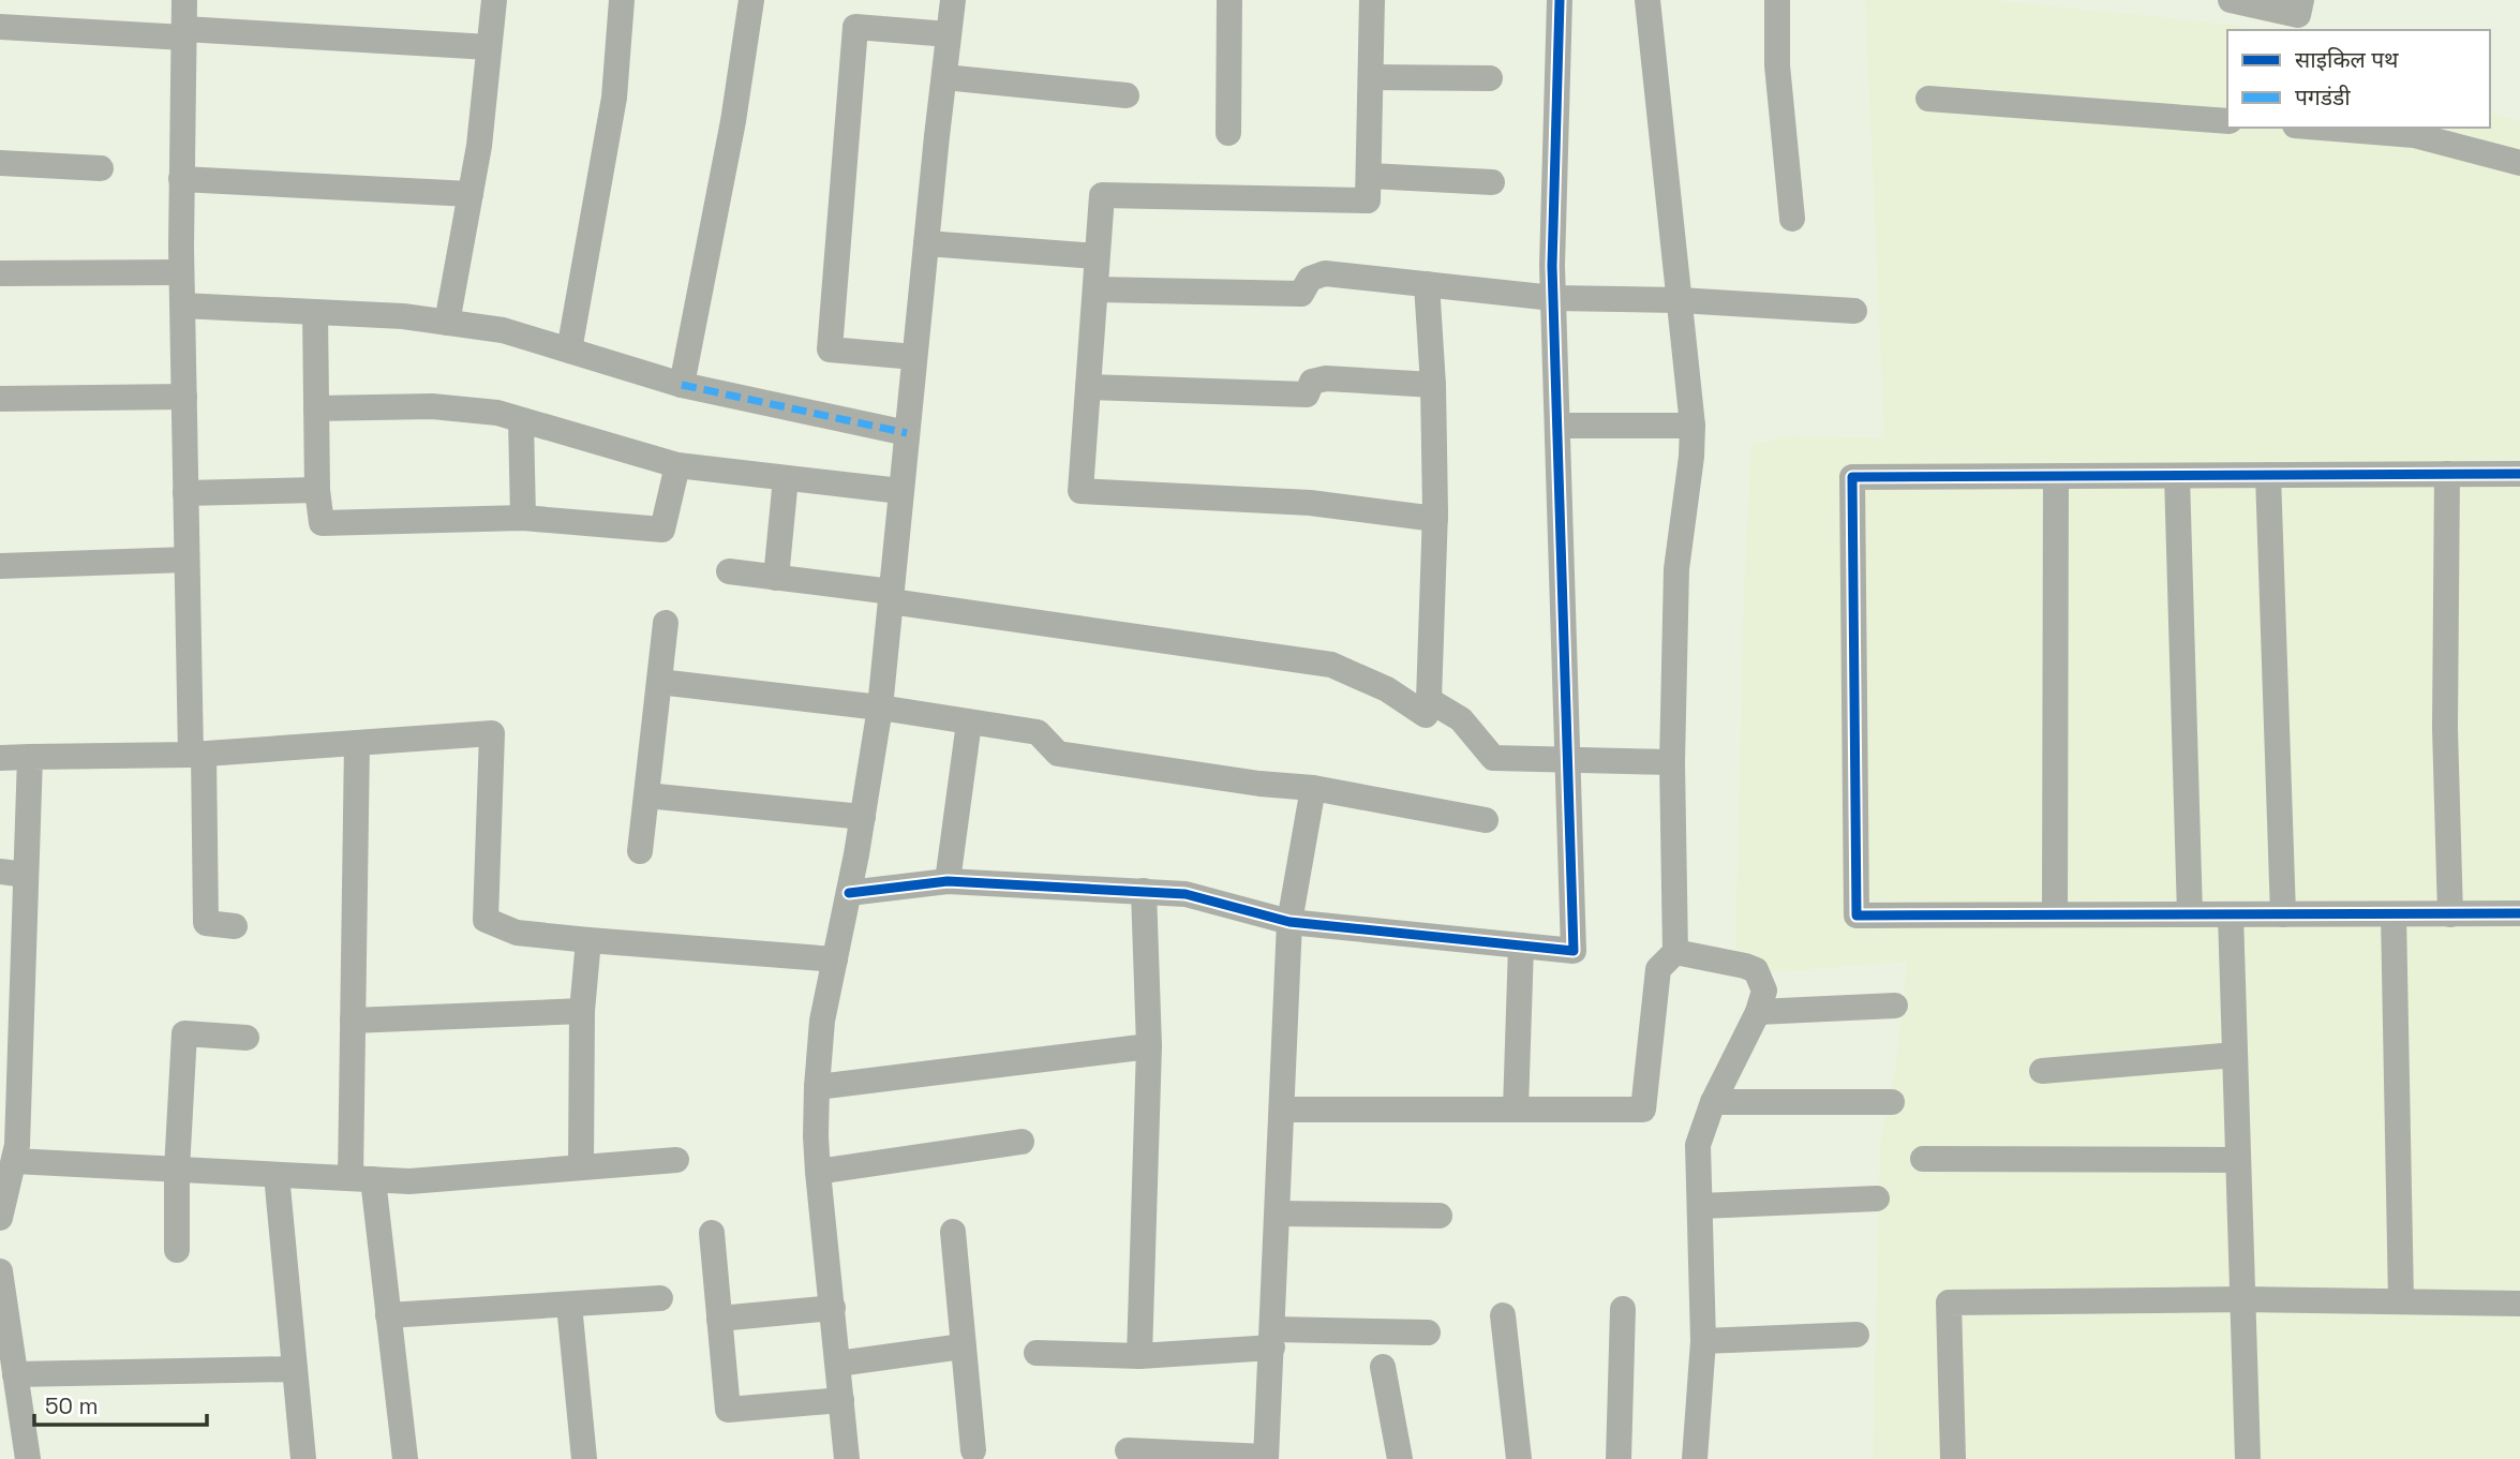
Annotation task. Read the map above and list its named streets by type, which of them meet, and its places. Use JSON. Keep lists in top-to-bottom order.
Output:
{
  "legend": ["साइकिल पथ", "पगडंडी"],
  "scale_bar": "50 m"
}
